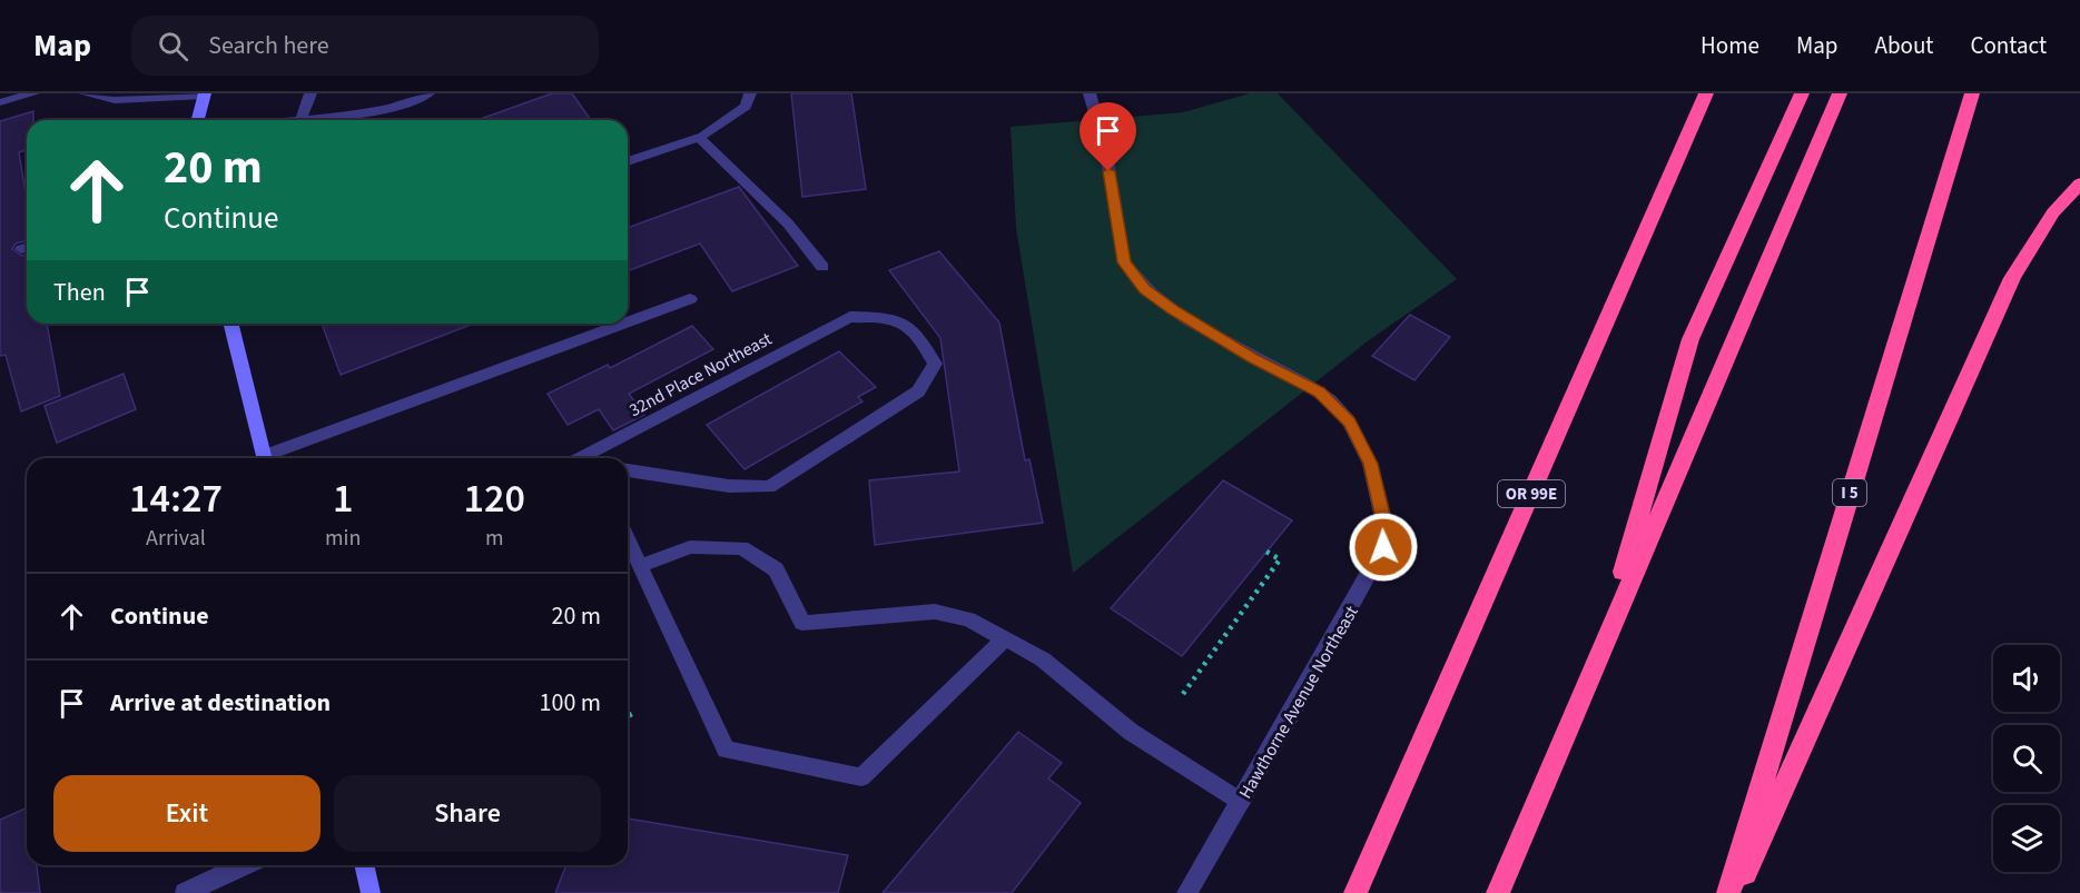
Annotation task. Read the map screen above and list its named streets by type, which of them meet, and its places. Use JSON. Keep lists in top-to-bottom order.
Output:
{
  "streets": {
    "highway": ["I 5", "OR 99E"],
    "street": ["32nd Place Northeast", "Hawthorne Avenue Northeast"]
  },
  "page": {
    "header": "Map",
    "search": "Search here",
    "nav": [
      "Home",
      "Map",
      "About",
      "Contact"
    ],
    "turn": ["20 m", "Continue"],
    "then": "Then",
    "eta": [
      "14:27",
      "Arrival",
      "1",
      "min",
      "120",
      "m"
    ],
    "list": [
      {
        "name": "Continue",
        "value": "20 m"
      },
      {
        "name": "Arrive at destination",
        "value": "100 m"
      }
    ],
    "buttons": ["Exit", "Share"]
  }
}
